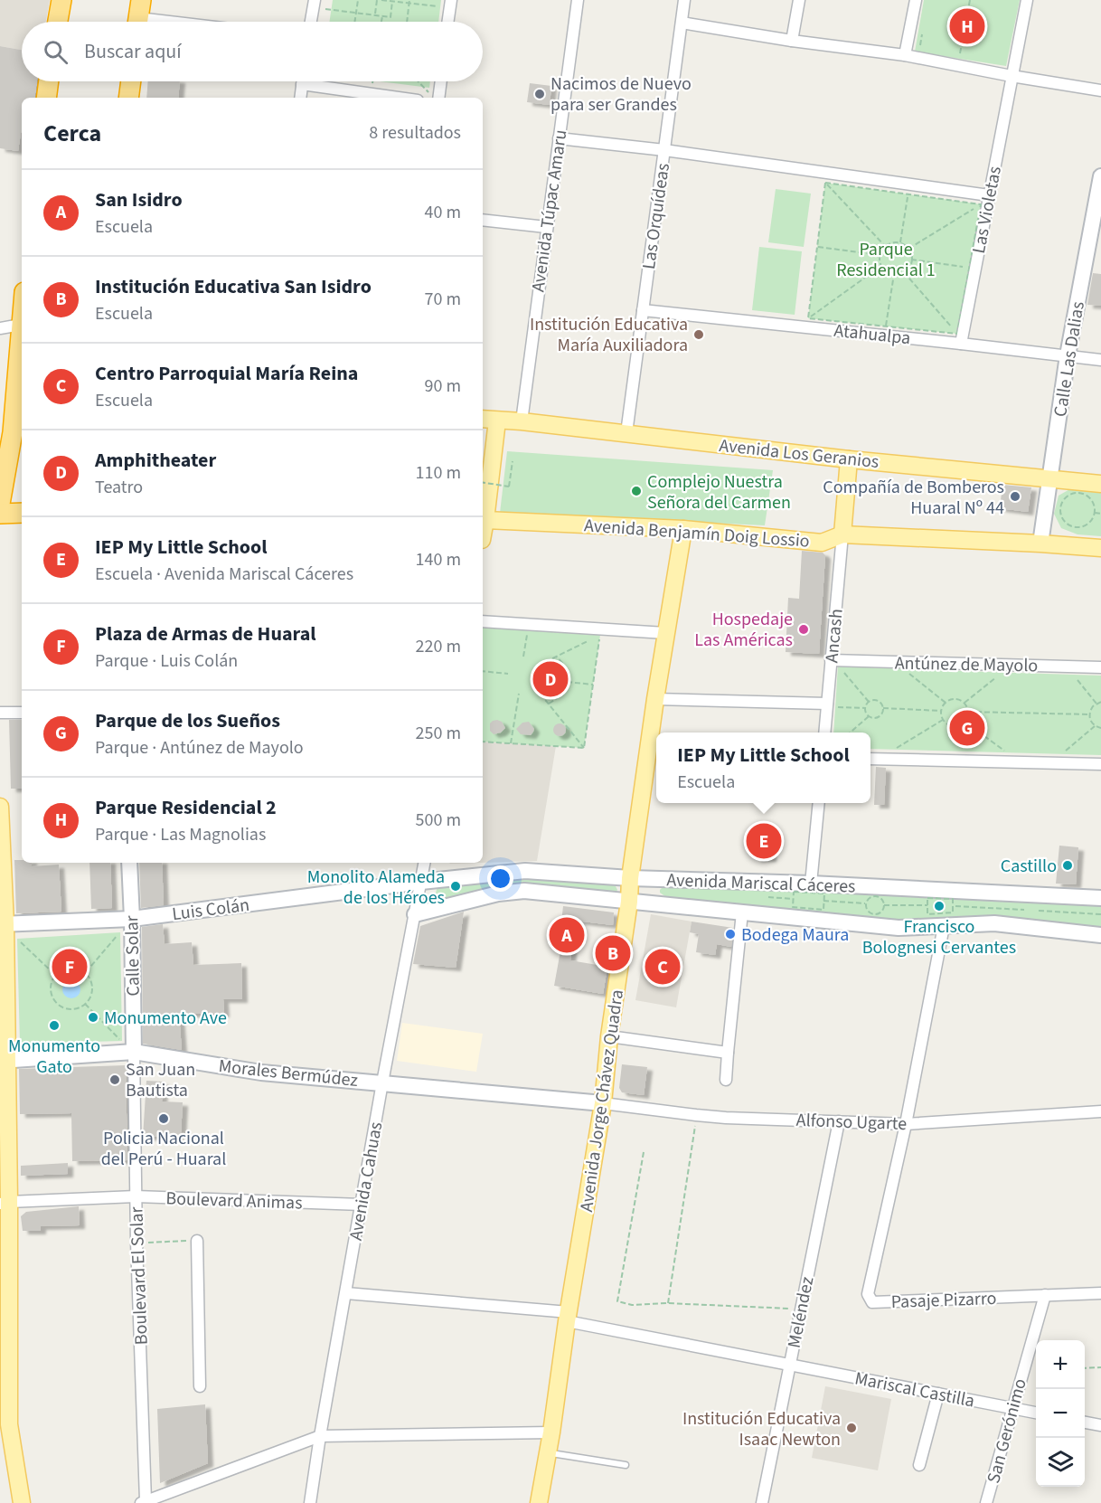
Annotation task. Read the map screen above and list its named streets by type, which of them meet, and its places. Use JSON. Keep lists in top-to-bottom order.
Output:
{
  "streets": {
    "main road": ["Avenida Los Geranios", "Avenida Benjamín Doig Lossio", "Avenida Jorge Chávez Quadra"],
    "street": [
      "Las Violetas",
      "Avenida Túpac Amaru",
      "Las Orquídeas",
      "Atahualpa",
      "Calle Las Dalias",
      "Ancash",
      "Antúnez de Mayolo",
      "Avenida Mariscal Cáceres",
      "Luis Colán",
      "Calle Solar",
      "Morales Bermúdez",
      "Alfonso Ugarte",
      "Avenida Cahuas",
      "Boulevard Animas",
      "Boulevard El Solar",
      "Pasaje Pizarro",
      "Meléndez",
      "Mariscal Castilla",
      "San Gerónimo"
    ]
  },
  "crossings": [
    ["Las Violetas", "Atahualpa"],
    ["Avenida Túpac Amaru", "Avenida Los Geranios"],
    ["Las Orquídeas", "Atahualpa"],
    ["Las Orquídeas", "Avenida Los Geranios"],
    ["Atahualpa", "Calle Las Dalias"],
    ["Calle Las Dalias", "Avenida Los Geranios"],
    ["Calle Las Dalias", "Avenida Benjamín Doig Lossio"],
    ["Avenida Benjamín Doig Lossio", "Ancash"],
    ["Avenida Benjamín Doig Lossio", "Avenida Jorge Chávez Quadra"],
    ["Ancash", "Antúnez de Mayolo"],
    ["Avenida Mariscal Cáceres", "Luis Colán"],
    ["Avenida Mariscal Cáceres", "Avenida Jorge Chávez Quadra"],
    ["Avenida Mariscal Cáceres", "Avenida Cahuas"],
    ["Luis Colán", "Calle Solar"],
    ["Luis Colán", "Avenida Cahuas"],
    ["Calle Solar", "Morales Bermúdez"],
    ["Calle Solar", "Boulevard El Solar"],
    ["Morales Bermúdez", "Avenida Jorge Chávez Quadra"],
    ["Morales Bermúdez", "Alfonso Ugarte"],
    ["Morales Bermúdez", "Avenida Cahuas"],
    ["Morales Bermúdez", "Boulevard El Solar"],
    ["Avenida Jorge Chávez Quadra", "Alfonso Ugarte"],
    ["Avenida Jorge Chávez Quadra", "Mariscal Castilla"],
    ["Alfonso Ugarte", "Pasaje Pizarro"],
    ["Alfonso Ugarte", "Meléndez"],
    ["Avenida Cahuas", "Boulevard Animas"],
    ["Avenida Cahuas", "Mariscal Castilla"],
    ["Boulevard Animas", "Boulevard El Solar"],
    ["Pasaje Pizarro", "San Gerónimo"],
    ["Meléndez", "Mariscal Castilla"],
    ["Mariscal Castilla", "San Gerónimo"]
  ],
  "parks": ["Parque Residencial 1"],
  "places": [
    "Nacimos de Nuevo para ser Grandes",
    "Institución Educativa María Auxiliadora",
    "Complejo Nuestra Señora del Carmen",
    "Compañía de Bomberos Huaral Nº 44",
    "Hospedaje Las Américas",
    "Castillo",
    "Monolito Alameda de los Héroes",
    "Francisco Bolognesi Cervantes",
    "Bodega Maura",
    "Monumento Ave",
    "Monumento Gato",
    "San Juan Bautista",
    "Policia Nacional del Perú - Huaral",
    "Institución Educativa Isaac Newton"
  ],
  "page": {
    "pins": [
      "H",
      "D",
      "G",
      "E",
      "A",
      "B",
      "C",
      "F"
    ],
    "search": "Buscar aquí",
    "heading": ["Cerca", "8 resultados"],
    "list": [
      {
        "mark": "A",
        "name": "San Isidro",
        "note": "Escuela",
        "value": "40 m"
      },
      {
        "mark": "B",
        "name": "Institución Educativa San Isidro",
        "note": "Escuela",
        "value": "70 m"
      },
      {
        "mark": "C",
        "name": "Centro Parroquial María Reina",
        "note": "Escuela",
        "value": "90 m"
      },
      {
        "mark": "D",
        "name": "Amphitheater",
        "note": "Teatro",
        "value": "110 m"
      },
      {
        "mark": "E",
        "name": "IEP My Little School",
        "note": "Escuela · Avenida Mariscal Cáceres",
        "value": "140 m"
      },
      {
        "mark": "F",
        "name": "Plaza de Armas de Huaral",
        "note": "Parque · Luis Colán",
        "value": "220 m"
      },
      {
        "mark": "G",
        "name": "Parque de los Sueños",
        "note": "Parque · Antúnez de Mayolo",
        "value": "250 m"
      },
      {
        "mark": "H",
        "name": "Parque Residencial 2",
        "note": "Parque · Las Magnolias",
        "value": "500 m"
      }
    ],
    "popup": ["IEP My Little School", "Escuela"],
    "map_buttons": ["+", "−"]
  }
}
